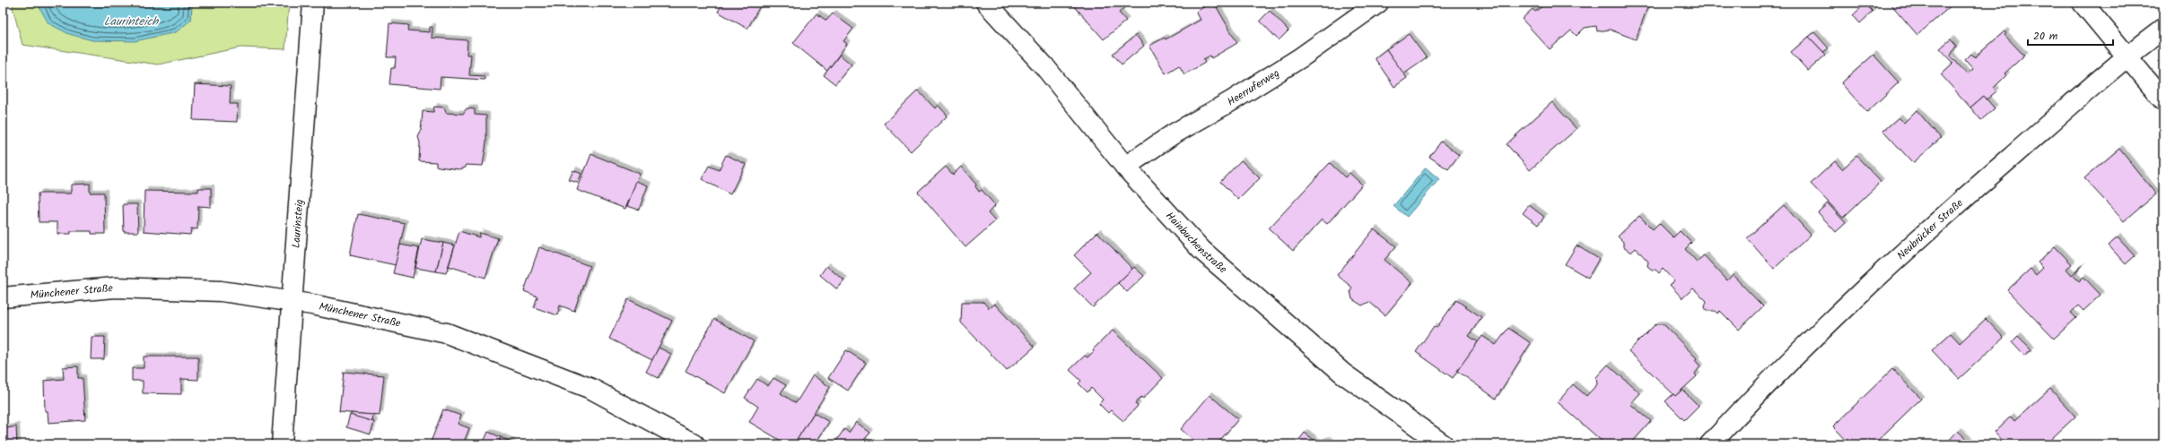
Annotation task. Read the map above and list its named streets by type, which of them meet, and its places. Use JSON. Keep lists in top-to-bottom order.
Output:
{
  "streets": {
    "street": [
      "Heerruferweg",
      "Laurinsteig",
      "Neubrücker Straße",
      "Hainbuchenstraße",
      "Münchener Straße"
    ]
  },
  "crossings": [
    ["Heerruferweg", "Hainbuchenstraße"],
    ["Laurinsteig", "Münchener Straße"]
  ],
  "water": ["Laurinteich"],
  "scale_bar": "20 m"
}
